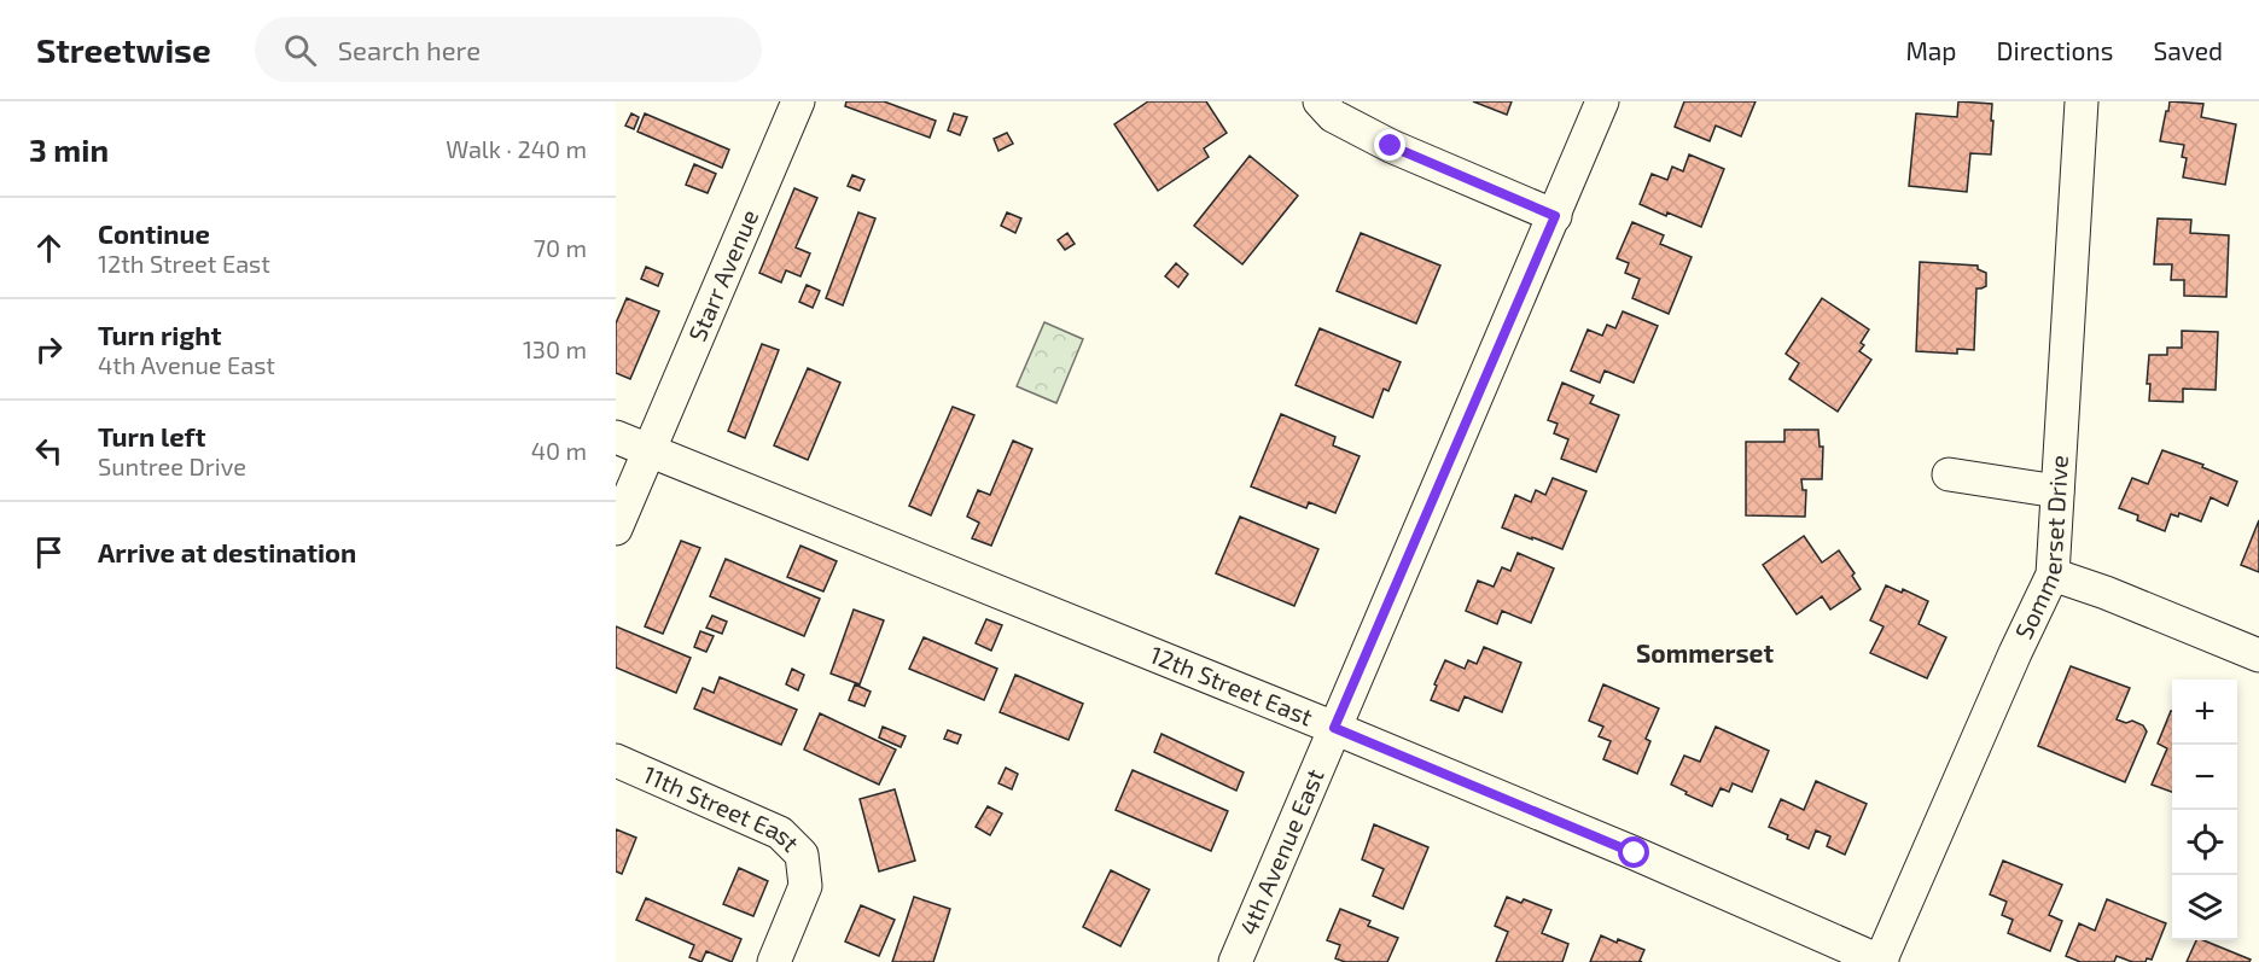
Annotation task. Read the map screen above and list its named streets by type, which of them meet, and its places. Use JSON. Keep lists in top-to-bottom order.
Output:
{
  "streets": {
    "street": [
      "Starr Avenue",
      "Sommerset Drive",
      "12th Street East",
      "11th Street East",
      "4th Avenue East"
    ]
  },
  "crossings": [
    ["Starr Avenue", "12th Street East"],
    ["Sommerset Drive", "12th Street East"],
    ["12th Street East", "4th Avenue East"]
  ],
  "districts": ["Sommerset"],
  "page": {
    "header": "Streetwise",
    "search": "Search here",
    "nav": ["Map", "Directions", "Saved"],
    "heading": ["3 min", "Walk · 240 m"],
    "list": [
      ["Continue", "12th Street East", "70 m"],
      ["Turn right", "4th Avenue East", "130 m"],
      ["Turn left", "Suntree Drive", "40 m"],
      "Arrive at destination"
    ],
    "map_buttons": ["+", "−"]
  }
}
